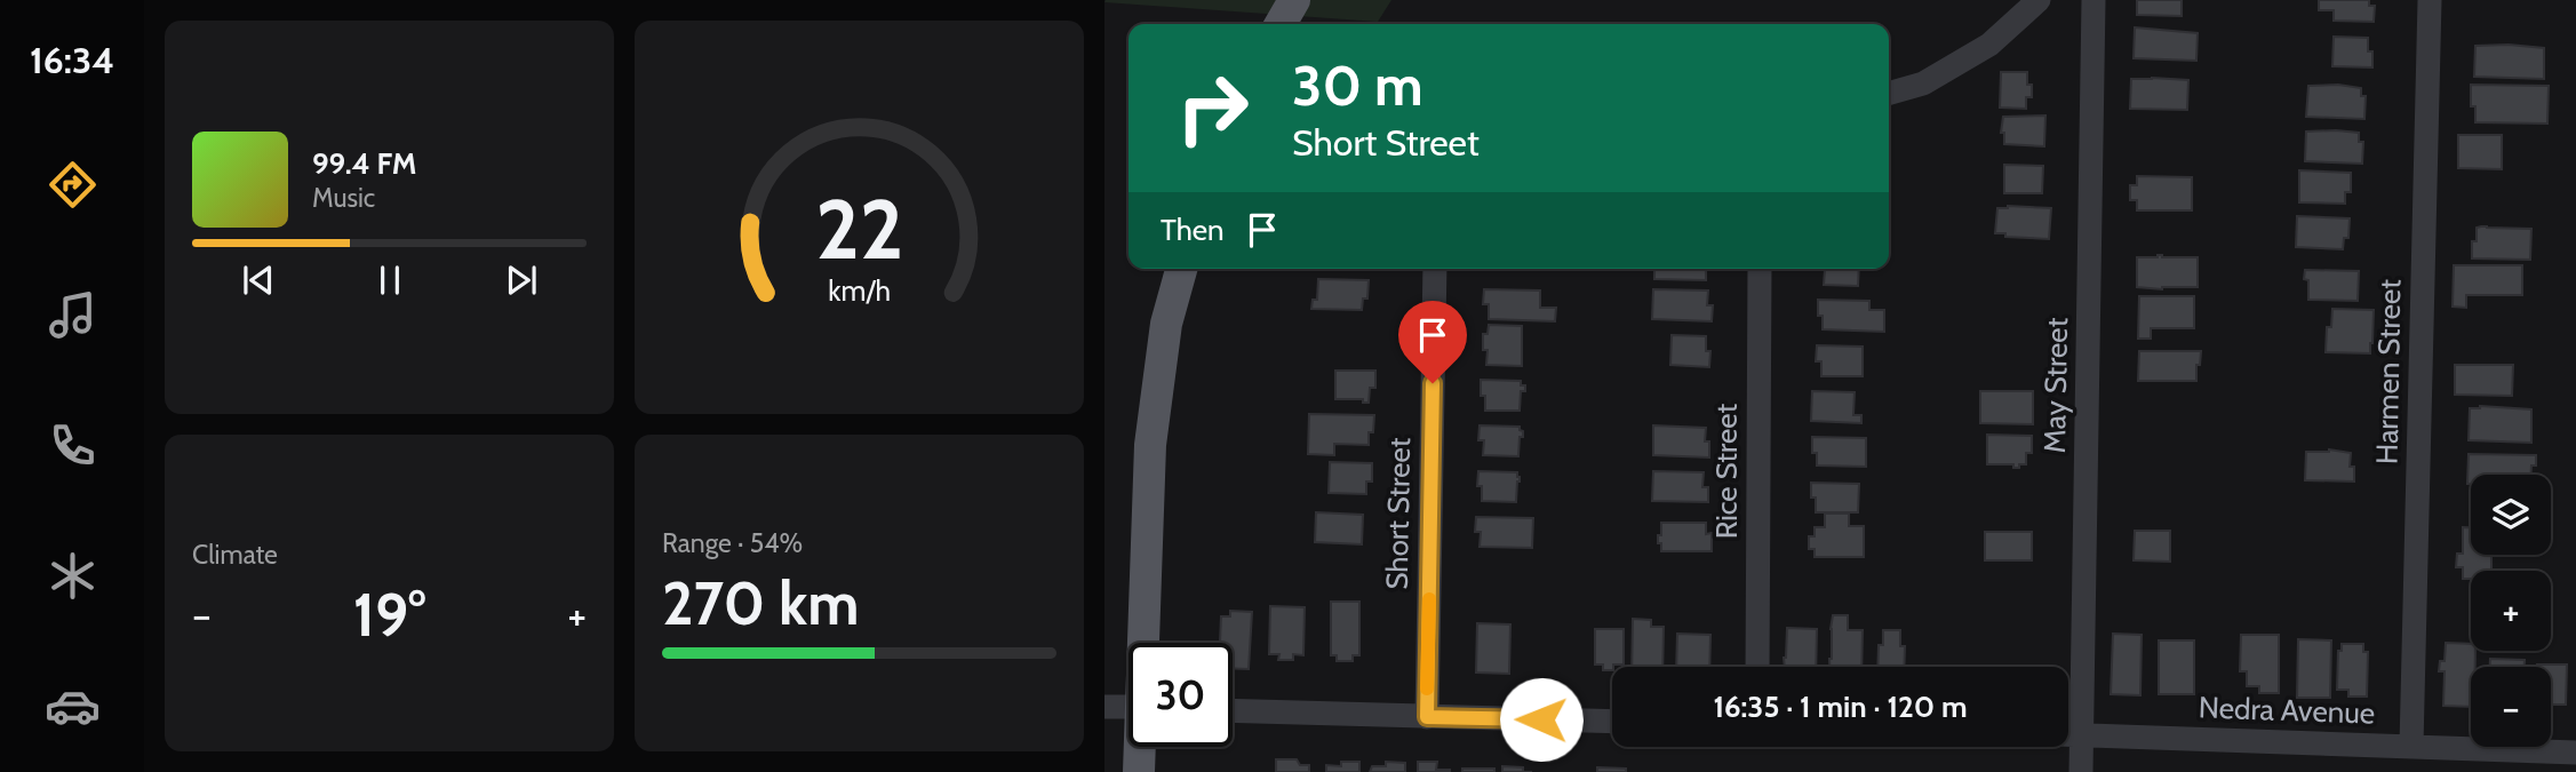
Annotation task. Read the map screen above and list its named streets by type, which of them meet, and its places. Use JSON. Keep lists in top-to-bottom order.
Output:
{
  "streets": {
    "street": [
      "Harmen Street",
      "May Street",
      "Rice Street",
      "Short Street",
      "Nedra Avenue"
    ]
  },
  "crossings": [
    ["Harmen Street", "Nedra Avenue"],
    ["May Street", "Nedra Avenue"]
  ],
  "page": {
    "tabs": "16:34",
    "turn": ["30 m", "Short Street"],
    "song": ["99.4 FM", "Music"],
    "then": "Then",
    "tile": [
      "Climate",
      ["Range · 54%", "270 km"]
    ],
    "map_buttons": ["+", "−"],
    "heat": ["−", "19°", "+"],
    "limit": "30",
    "trip": "16:35 · 1 min · 120 m",
    "gauge": ["22", "km/h"]
  }
}
